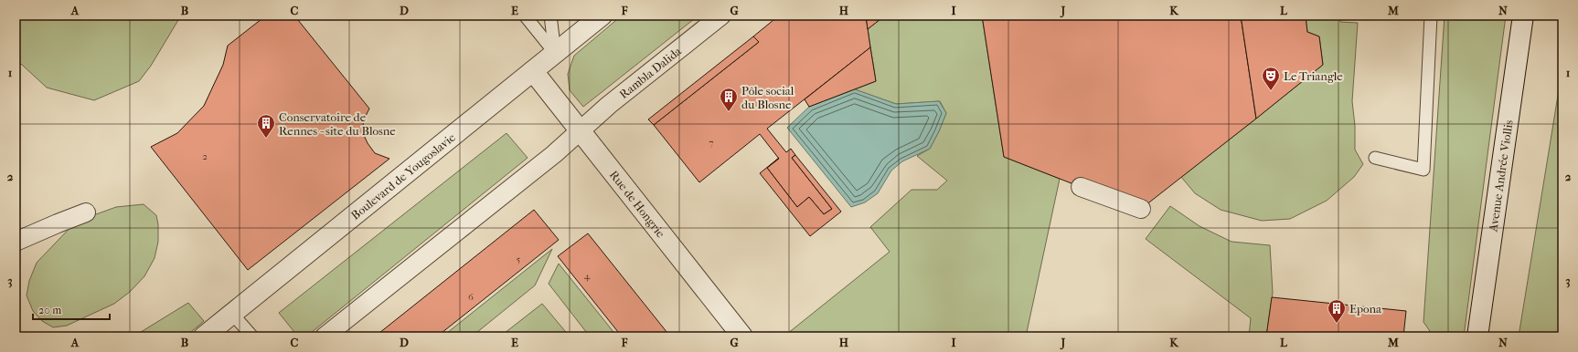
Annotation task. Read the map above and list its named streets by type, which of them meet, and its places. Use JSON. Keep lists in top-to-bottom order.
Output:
{
  "streets": {
    "street": [
      "Rambla Dalida",
      "Boulevard de Yougoslavie",
      "Avenue Andrée Viollis",
      "Rue de Hongrie"
    ]
  },
  "crossings": [
    ["Rambla Dalida", "Rue de Hongrie"],
    ["Boulevard de Yougoslavie", "Rue de Hongrie"]
  ],
  "places": {
    "theatre": ["Le Triangle"],
    "building": ["Pôle social du Blosne", "Conservatoire de Rennes - site du Blosne", "Epona"]
  },
  "house_numbers": [
    "7",
    "2",
    "5",
    "4",
    "6"
  ],
  "scale_bar": "20 m",
  "grid": {
    "columns": [
      "A",
      "B",
      "C",
      "D",
      "E",
      "F",
      "G",
      "H",
      "I",
      "J",
      "K",
      "L",
      "M",
      "N"
    ],
    "rows": ["1", "2", "3"]
  }
}
